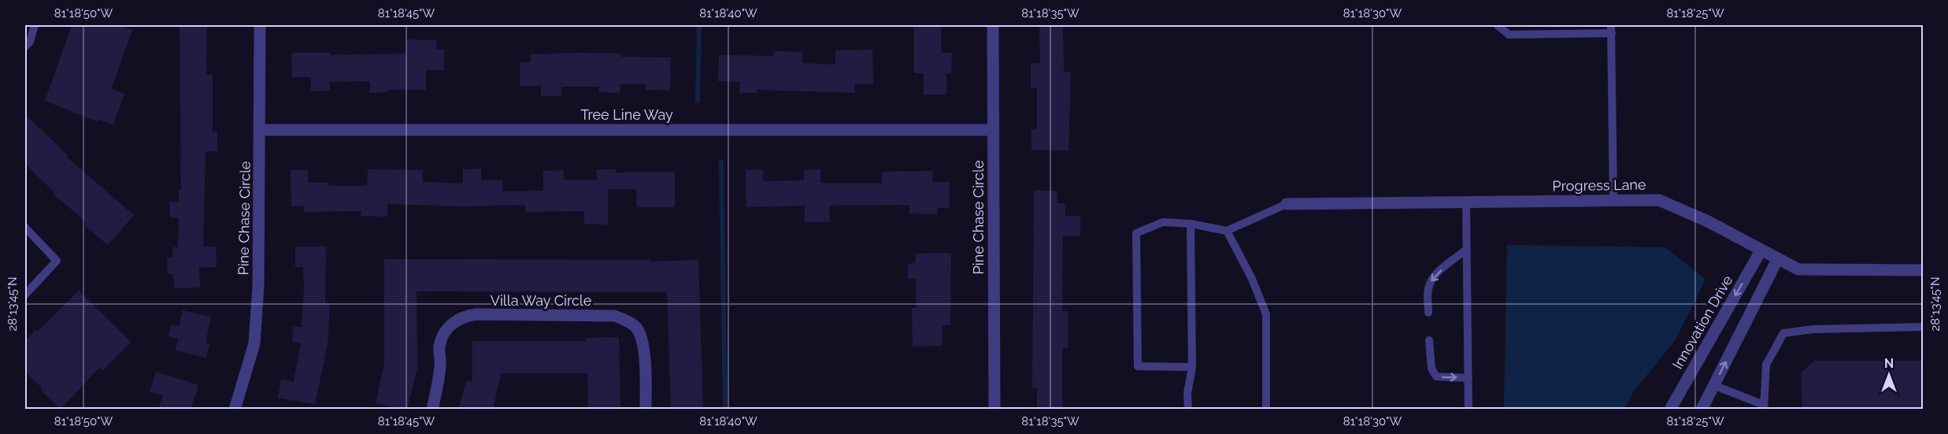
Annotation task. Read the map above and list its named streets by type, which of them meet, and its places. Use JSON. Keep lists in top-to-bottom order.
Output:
{
  "streets": {
    "street": [
      "Tree Line Way",
      "Progress Lane",
      "Pine Chase Circle",
      "Villa Way Circle",
      "Innovation Drive"
    ]
  },
  "crossings": [
    ["Tree Line Way", "Pine Chase Circle"],
    ["Progress Lane", "Innovation Drive"]
  ],
  "north": "top",
  "coordinates": [
    "81°18'50\"W",
    "81°18'45\"W",
    "81°18'40\"W",
    "81°18'35\"W",
    "81°18'30\"W",
    "81°18'25\"W",
    "28°13'45\"N"
  ]
}
